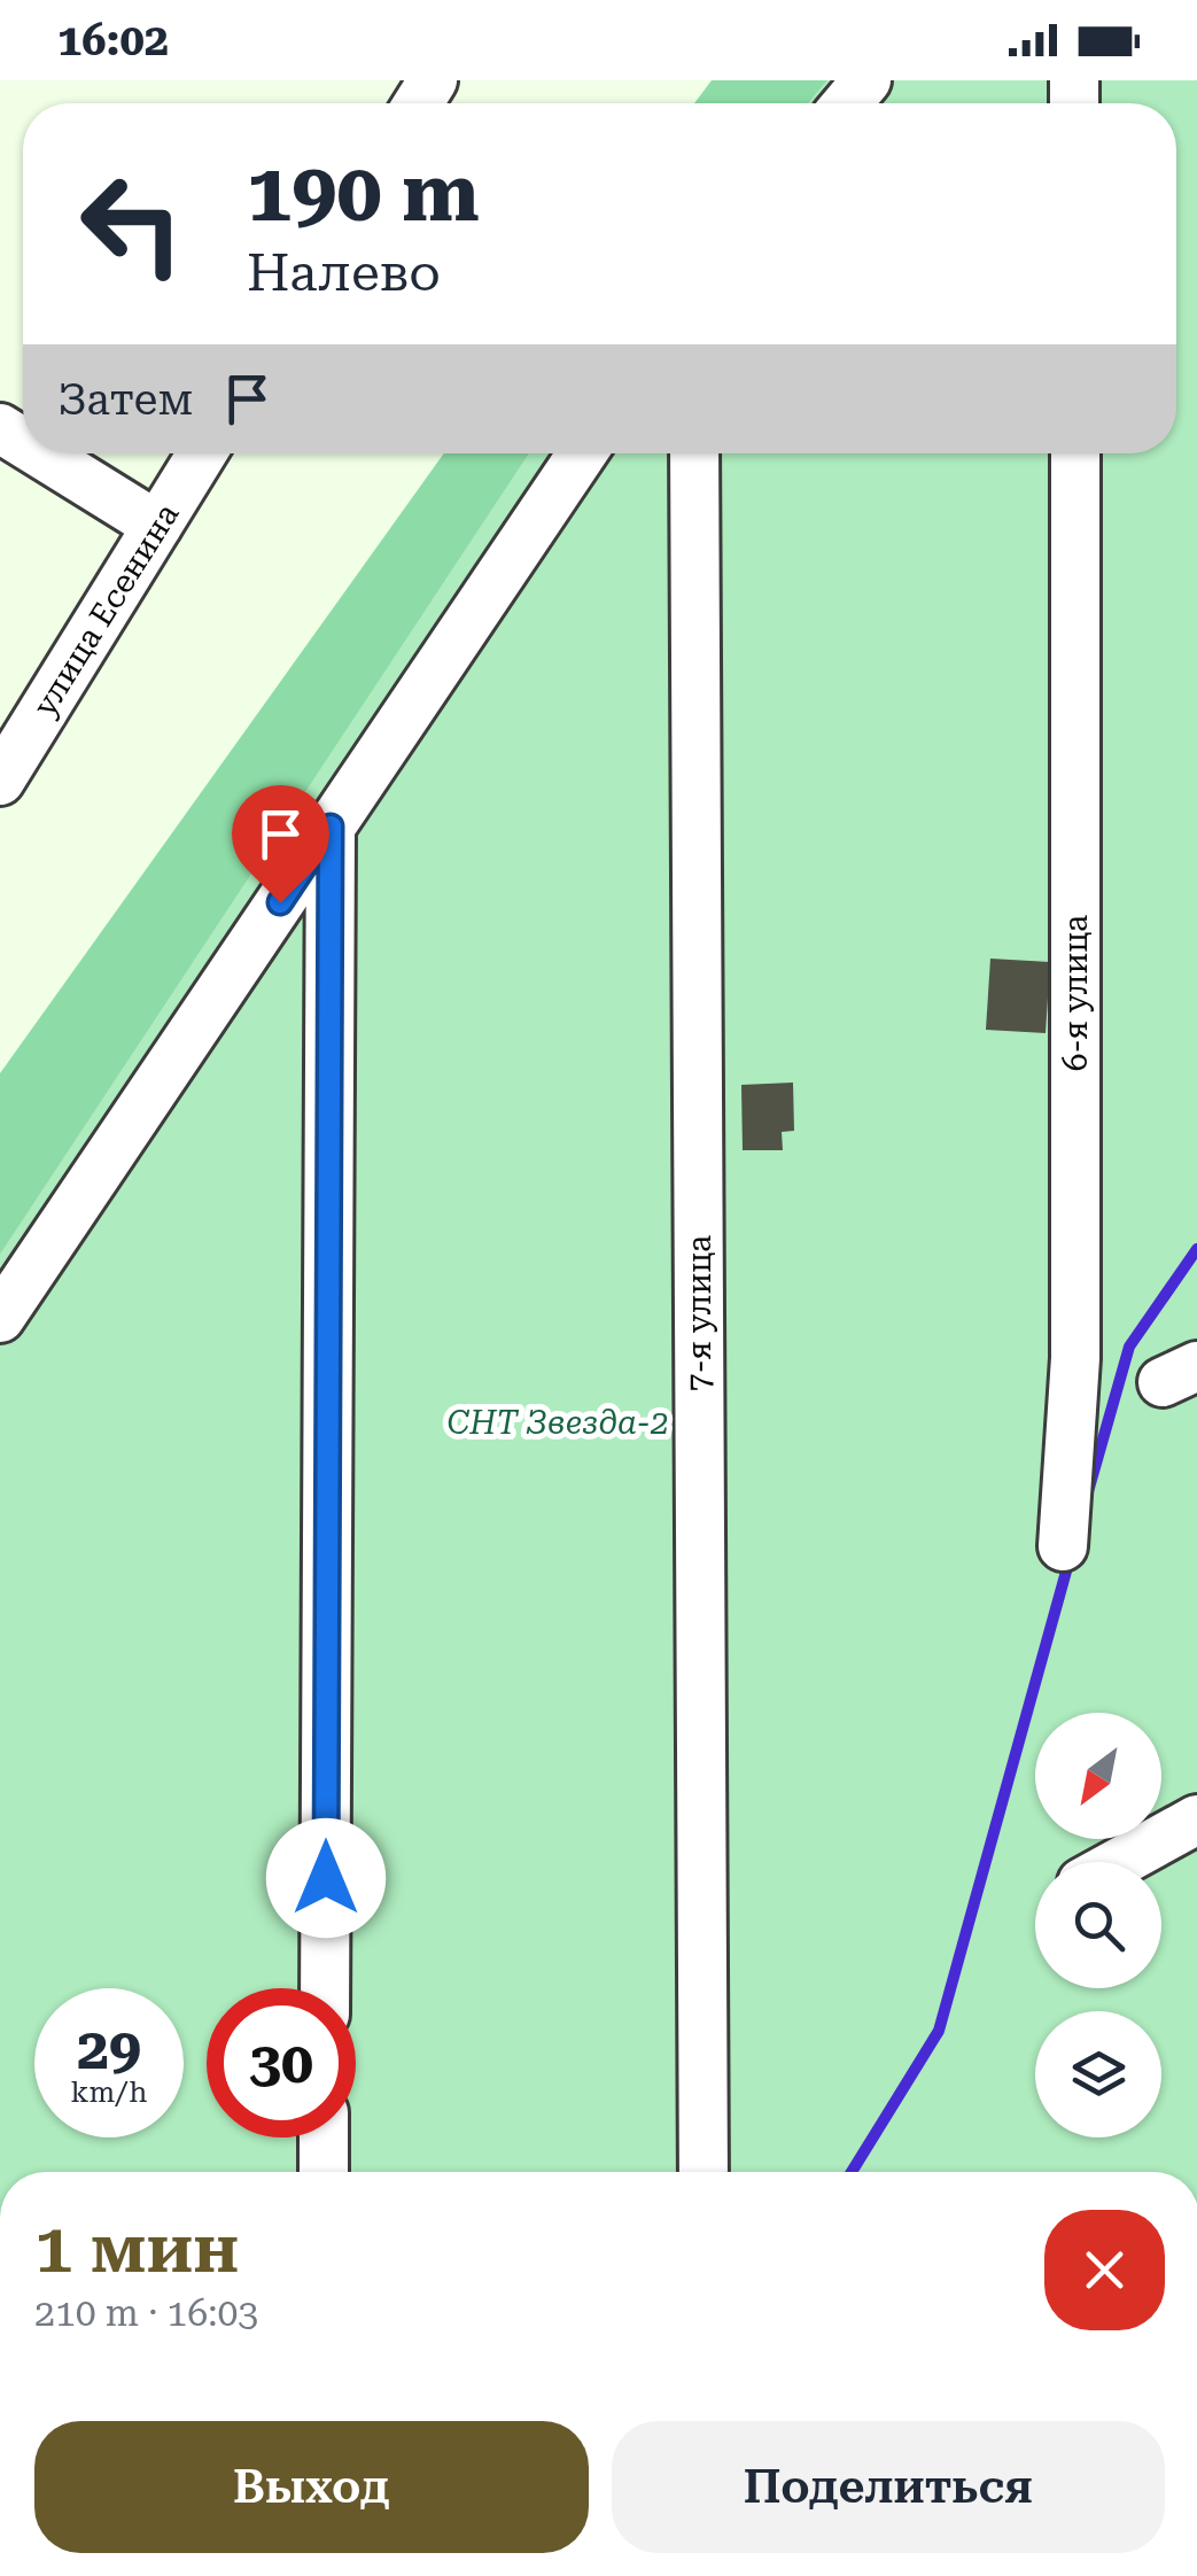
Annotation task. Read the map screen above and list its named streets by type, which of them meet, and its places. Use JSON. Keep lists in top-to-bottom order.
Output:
{
  "streets": {
    "street": ["улица Есенина", "6-я улица", "7-я улица"]
  },
  "parks": ["СНТ Звезда-2"],
  "north": "bottom left",
  "page": {
    "status": "16:02",
    "turn": ["190 m", "Налево"],
    "then": "Затем",
    "speed": "29 km/h",
    "limit": "30",
    "heading": ["1 мин", "210 m · 16:03"],
    "buttons": ["Выход", "Поделиться"]
  }
}
